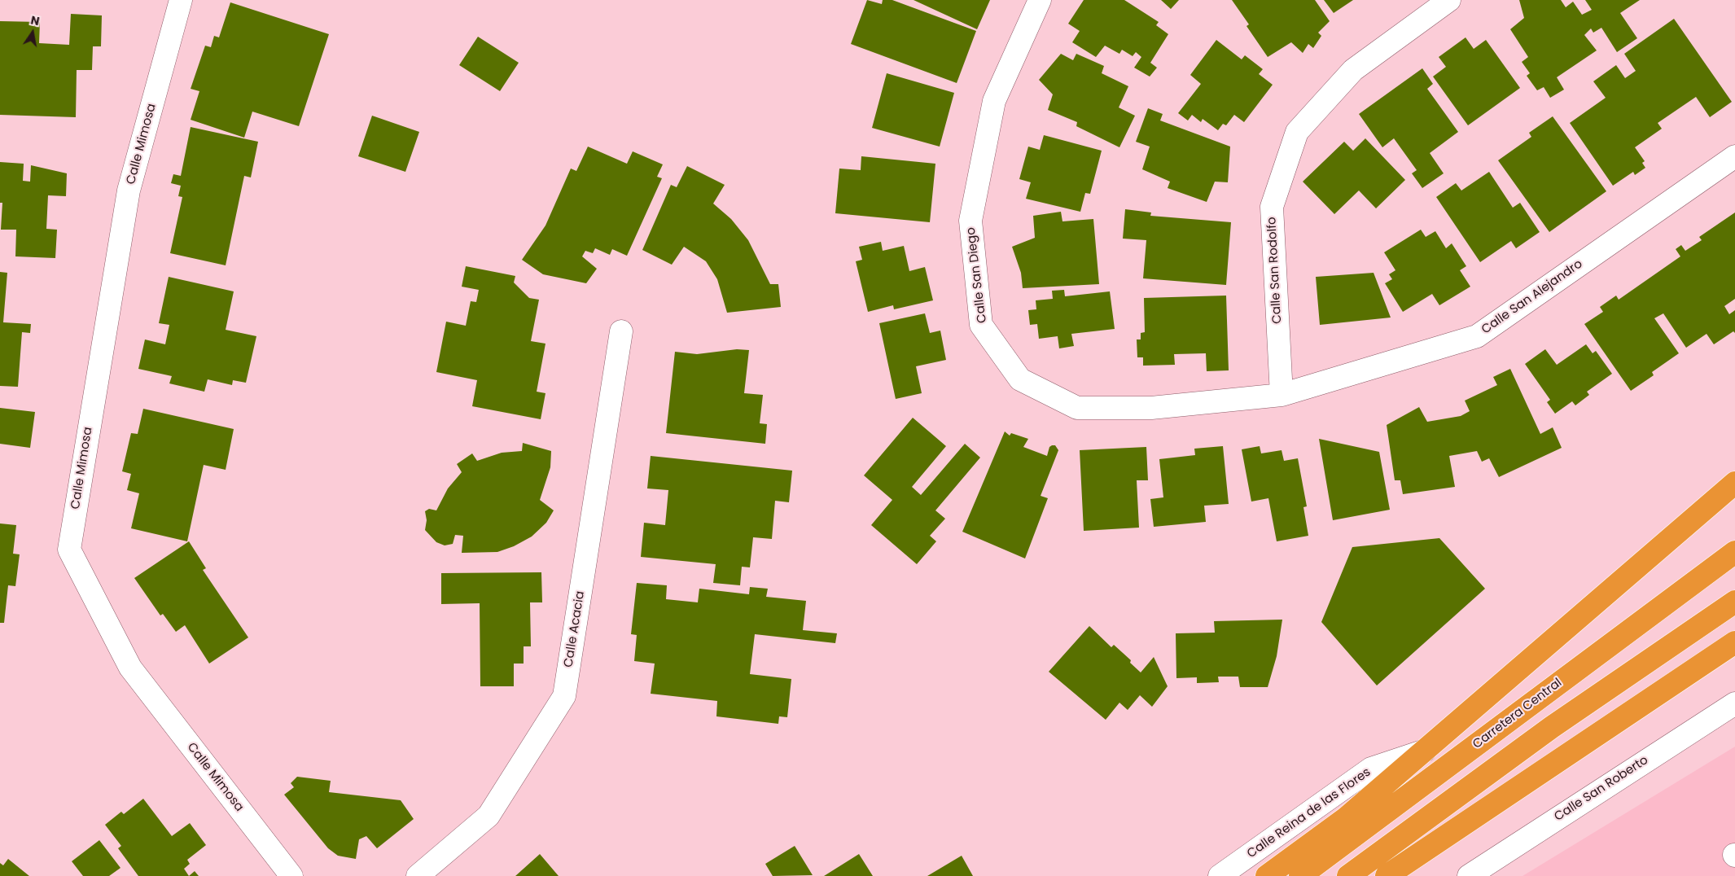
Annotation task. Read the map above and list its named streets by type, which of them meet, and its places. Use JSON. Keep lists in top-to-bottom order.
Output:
{
  "streets": {
    "highway": ["Carretera Central"],
    "street": [
      "Calle Mimosa",
      "Calle San Rodolfo",
      "Calle San Diego",
      "Calle San Alejandro",
      "Calle Acacia",
      "Calle San Roberto",
      "Calle Reina de las Flores"
    ]
  },
  "crossings": [
    ["Calle San Rodolfo", "Calle San Diego"],
    ["Calle San Rodolfo", "Calle San Alejandro"],
    ["Calle San Diego", "Calle San Alejandro"]
  ],
  "north": "top"
}
